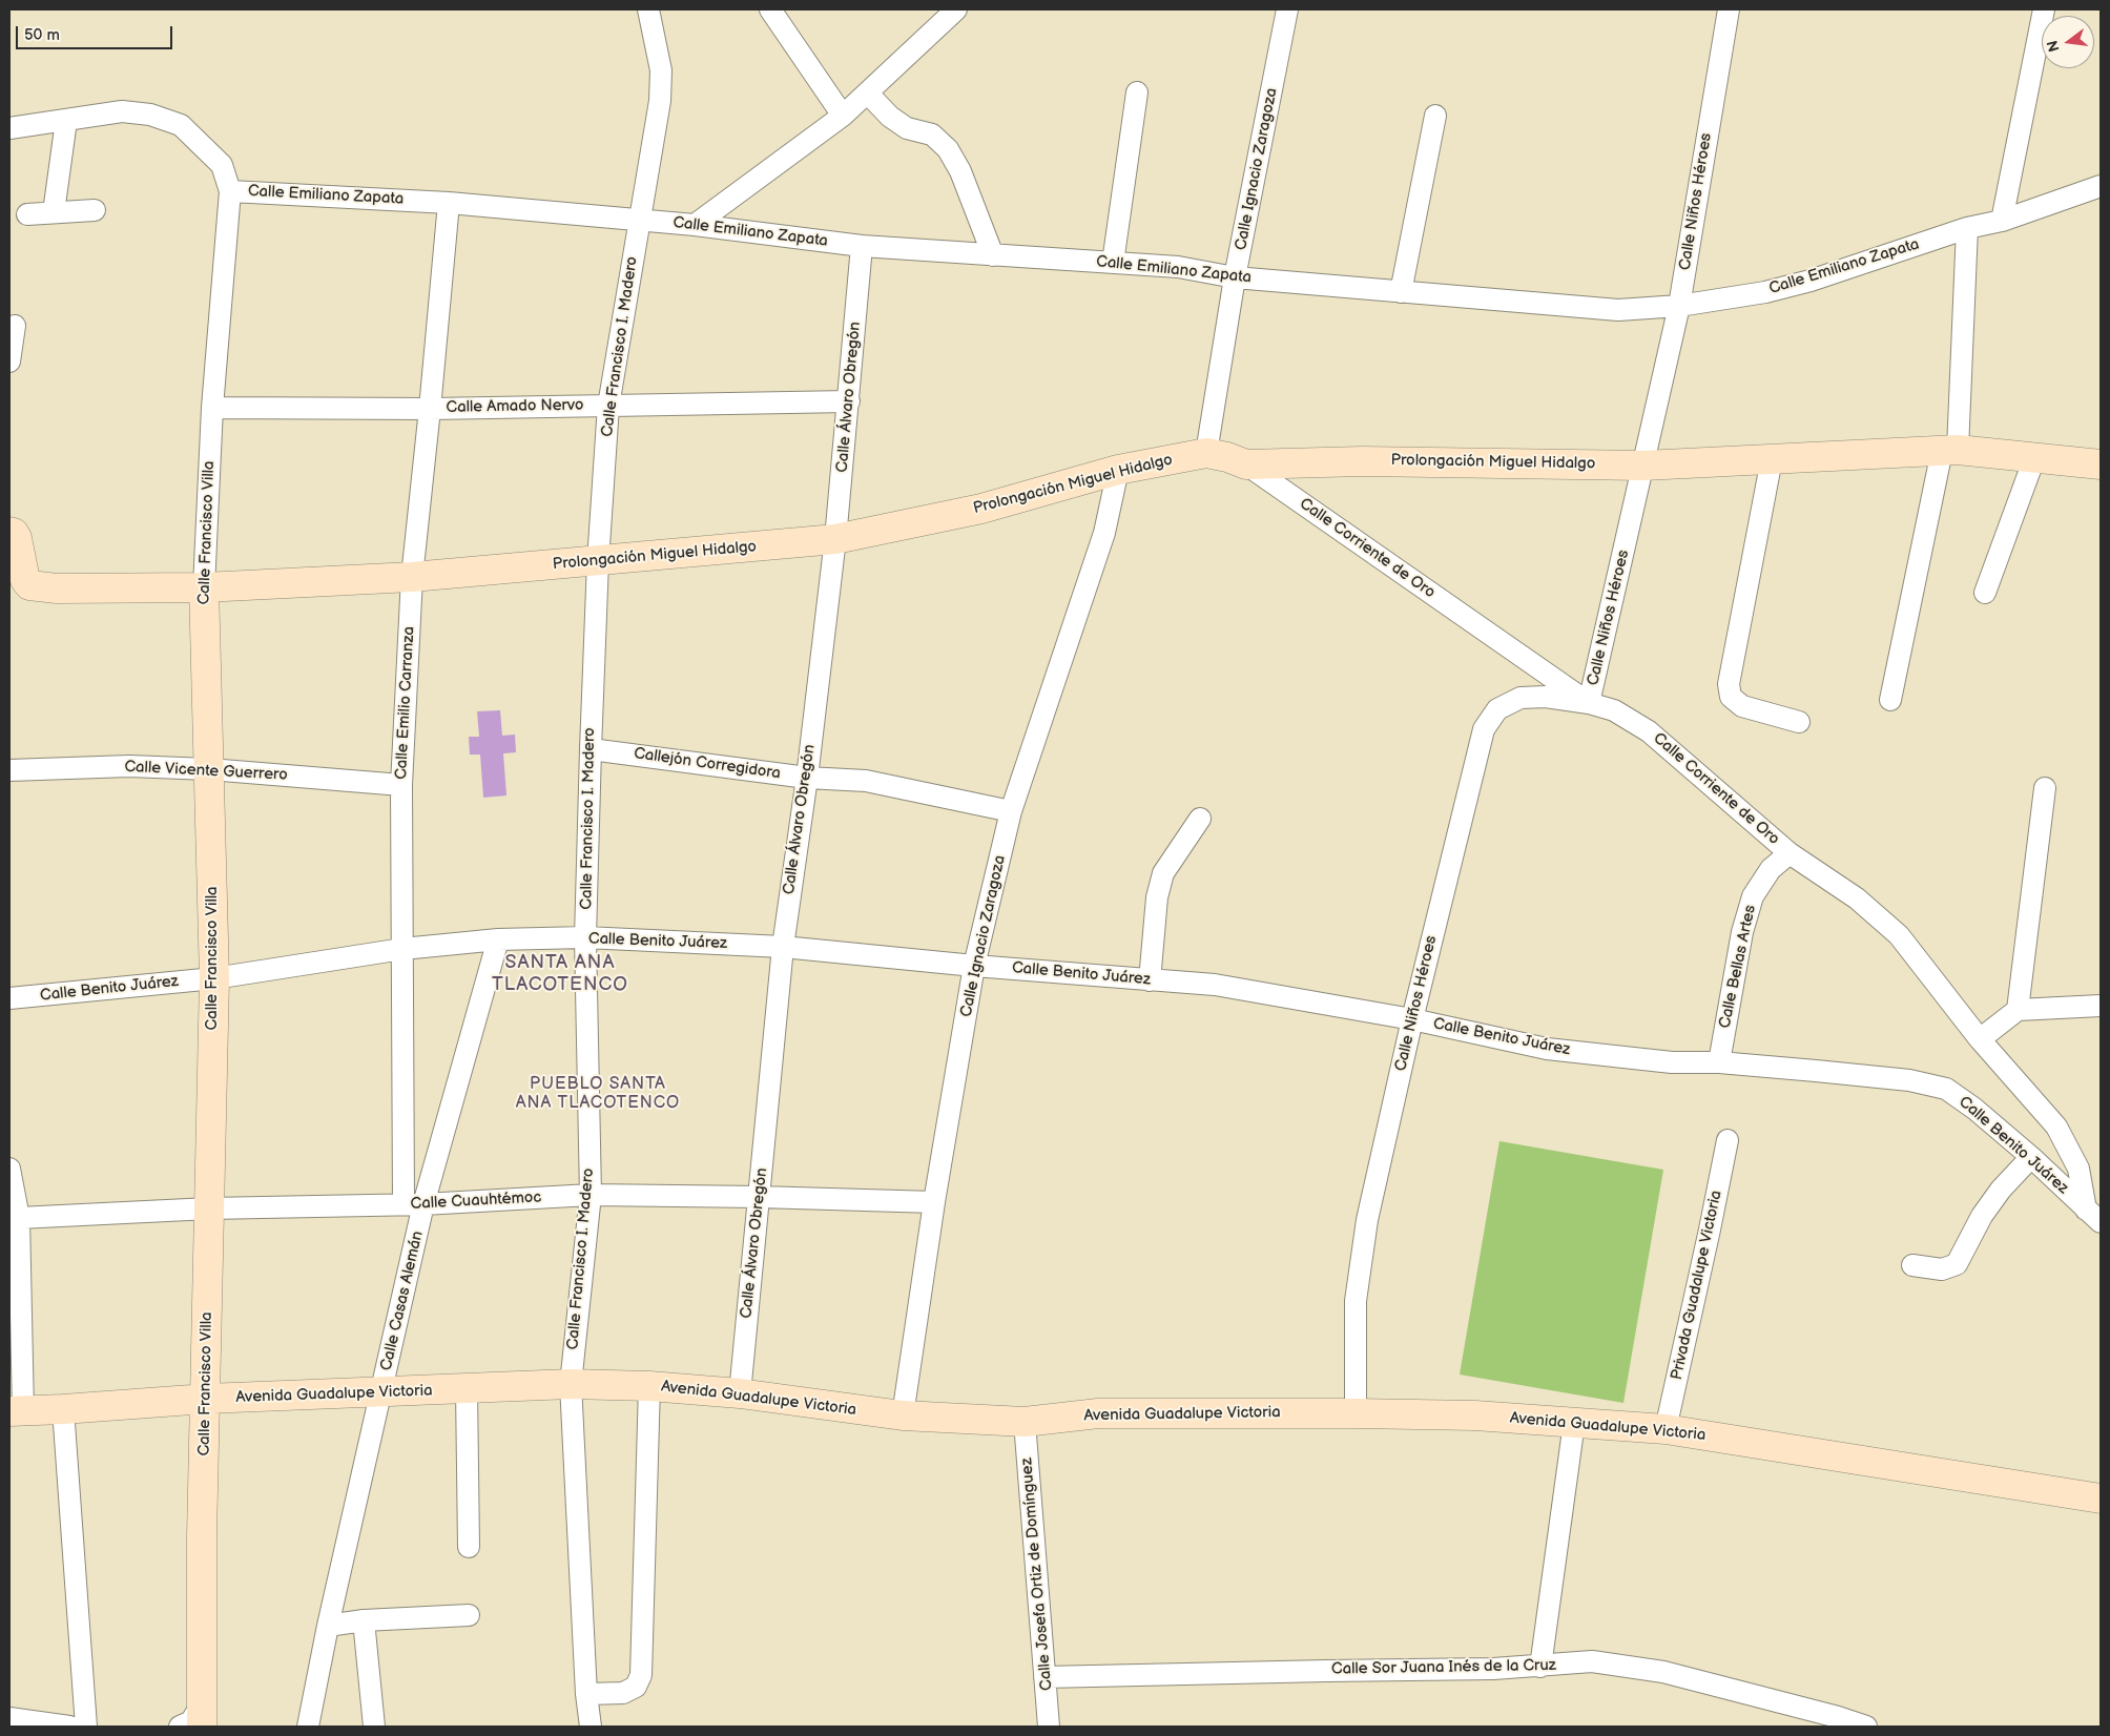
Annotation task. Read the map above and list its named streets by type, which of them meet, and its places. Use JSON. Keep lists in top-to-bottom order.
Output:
{
  "streets": {
    "street": [
      "Calle Ignacio Zaragoza",
      "Calle Emiliano Zapata",
      "Calle Niños Héroes",
      "Calle Francisco I. Madero",
      "Calle Álvaro Obregón",
      "Calle Amado Nervo",
      "Prolongación Miguel Hidalgo",
      "Calle Francisco Villa",
      "Calle Corriente de Oro",
      "Calle Emilio Carranza",
      "Callejón Corregidora",
      "Calle Vicente Guerrero",
      "Calle Benito Juárez",
      "Calle Bellas Artes",
      "Calle Cuauhtémoc",
      "Privada Guadalupe Victoria",
      "Calle Casas Alemán",
      "Avenida Guadalupe Victoria",
      "Calle Josefa Ortiz de Domínguez",
      "Calle Sor Juana Inés de la Cruz"
    ]
  },
  "crossings": [
    ["Calle Ignacio Zaragoza", "Calle Emiliano Zapata"],
    ["Calle Ignacio Zaragoza", "Prolongación Miguel Hidalgo"],
    ["Calle Ignacio Zaragoza", "Callejón Corregidora"],
    ["Calle Ignacio Zaragoza", "Calle Benito Juárez"],
    ["Calle Ignacio Zaragoza", "Calle Cuauhtémoc"],
    ["Calle Ignacio Zaragoza", "Avenida Guadalupe Victoria"],
    ["Calle Emiliano Zapata", "Calle Niños Héroes"],
    ["Calle Emiliano Zapata", "Calle Francisco I. Madero"],
    ["Calle Emiliano Zapata", "Calle Álvaro Obregón"],
    ["Calle Emiliano Zapata", "Calle Francisco Villa"],
    ["Calle Emiliano Zapata", "Calle Emilio Carranza"],
    ["Calle Niños Héroes", "Prolongación Miguel Hidalgo"],
    ["Calle Niños Héroes", "Calle Corriente de Oro"],
    ["Calle Niños Héroes", "Calle Benito Juárez"],
    ["Calle Niños Héroes", "Avenida Guadalupe Victoria"],
    ["Calle Francisco I. Madero", "Calle Amado Nervo"],
    ["Calle Francisco I. Madero", "Prolongación Miguel Hidalgo"],
    ["Calle Francisco I. Madero", "Callejón Corregidora"],
    ["Calle Francisco I. Madero", "Calle Benito Juárez"],
    ["Calle Francisco I. Madero", "Calle Cuauhtémoc"],
    ["Calle Francisco I. Madero", "Avenida Guadalupe Victoria"],
    ["Calle Álvaro Obregón", "Calle Amado Nervo"],
    ["Calle Álvaro Obregón", "Prolongación Miguel Hidalgo"],
    ["Calle Álvaro Obregón", "Callejón Corregidora"],
    ["Calle Álvaro Obregón", "Calle Benito Juárez"],
    ["Calle Álvaro Obregón", "Calle Cuauhtémoc"],
    ["Calle Álvaro Obregón", "Avenida Guadalupe Victoria"],
    ["Calle Amado Nervo", "Calle Francisco Villa"],
    ["Calle Amado Nervo", "Calle Emilio Carranza"],
    ["Prolongación Miguel Hidalgo", "Calle Francisco Villa"],
    ["Prolongación Miguel Hidalgo", "Calle Corriente de Oro"],
    ["Prolongación Miguel Hidalgo", "Calle Emilio Carranza"],
    ["Calle Francisco Villa", "Calle Vicente Guerrero"],
    ["Calle Francisco Villa", "Calle Benito Juárez"],
    ["Calle Francisco Villa", "Calle Cuauhtémoc"],
    ["Calle Francisco Villa", "Avenida Guadalupe Victoria"],
    ["Calle Corriente de Oro", "Calle Benito Juárez"],
    ["Calle Corriente de Oro", "Calle Bellas Artes"],
    ["Calle Emilio Carranza", "Calle Vicente Guerrero"],
    ["Calle Emilio Carranza", "Calle Benito Juárez"],
    ["Calle Emilio Carranza", "Calle Cuauhtémoc"],
    ["Calle Emilio Carranza", "Calle Casas Alemán"],
    ["Calle Benito Juárez", "Calle Bellas Artes"],
    ["Calle Benito Juárez", "Calle Casas Alemán"],
    ["Calle Cuauhtémoc", "Calle Casas Alemán"],
    ["Privada Guadalupe Victoria", "Avenida Guadalupe Victoria"],
    ["Calle Casas Alemán", "Avenida Guadalupe Victoria"],
    ["Avenida Guadalupe Victoria", "Calle Josefa Ortiz de Domínguez"],
    ["Calle Josefa Ortiz de Domínguez", "Calle Sor Juana Inés de la Cruz"]
  ],
  "districts": ["SANTA ANA TLACOTENCO", "PUEBLO SANTA ANA TLACOTENCO"],
  "scale_bar": "50 m",
  "north": "left"
}
